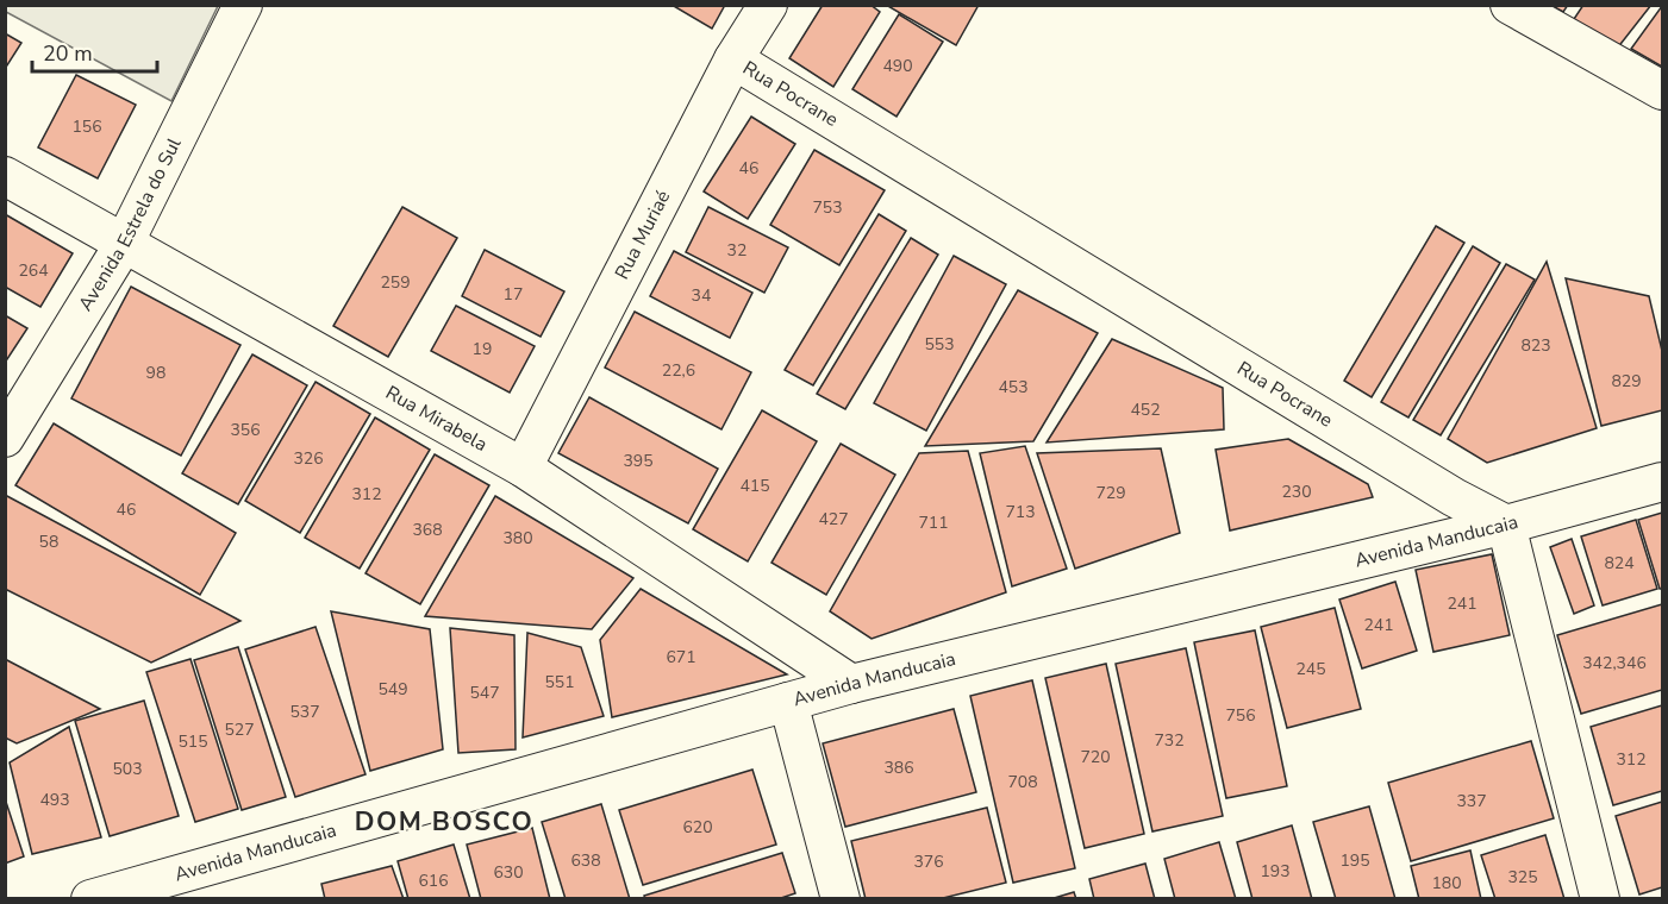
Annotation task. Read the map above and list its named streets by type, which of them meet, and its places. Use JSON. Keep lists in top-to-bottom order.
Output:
{
  "streets": {
    "street": [
      "Rua Pocrane",
      "Avenida Estrela do Sul",
      "Rua Muriaé",
      "Rua Mirabela",
      "Avenida Manducaia"
    ]
  },
  "crossings": [
    ["Rua Pocrane", "Rua Muriaé"],
    ["Rua Pocrane", "Avenida Manducaia"],
    ["Avenida Estrela do Sul", "Rua Mirabela"],
    ["Rua Muriaé", "Rua Mirabela"],
    ["Rua Mirabela", "Avenida Manducaia"]
  ],
  "districts": ["DOM BOSCO"],
  "house_numbers": [
    "490",
    "156",
    "46",
    "753",
    "32",
    "264",
    "259",
    "17",
    "34",
    "553",
    "823",
    "19",
    "22,6",
    "98",
    "829",
    "453",
    "452",
    "356",
    "326",
    "395",
    "415",
    "230",
    "729",
    "312",
    "46",
    "713",
    "427",
    "711",
    "368",
    "380",
    "58",
    "824",
    "241",
    "241",
    "671",
    "342,346",
    "245",
    "551",
    "549",
    "547",
    "537",
    "756",
    "527",
    "732",
    "515",
    "720",
    "312",
    "386",
    "503",
    "708",
    "493",
    "337",
    "620",
    "638",
    "195",
    "376",
    "193",
    "630",
    "325",
    "616",
    "180"
  ],
  "scale_bar": "20 m"
}
